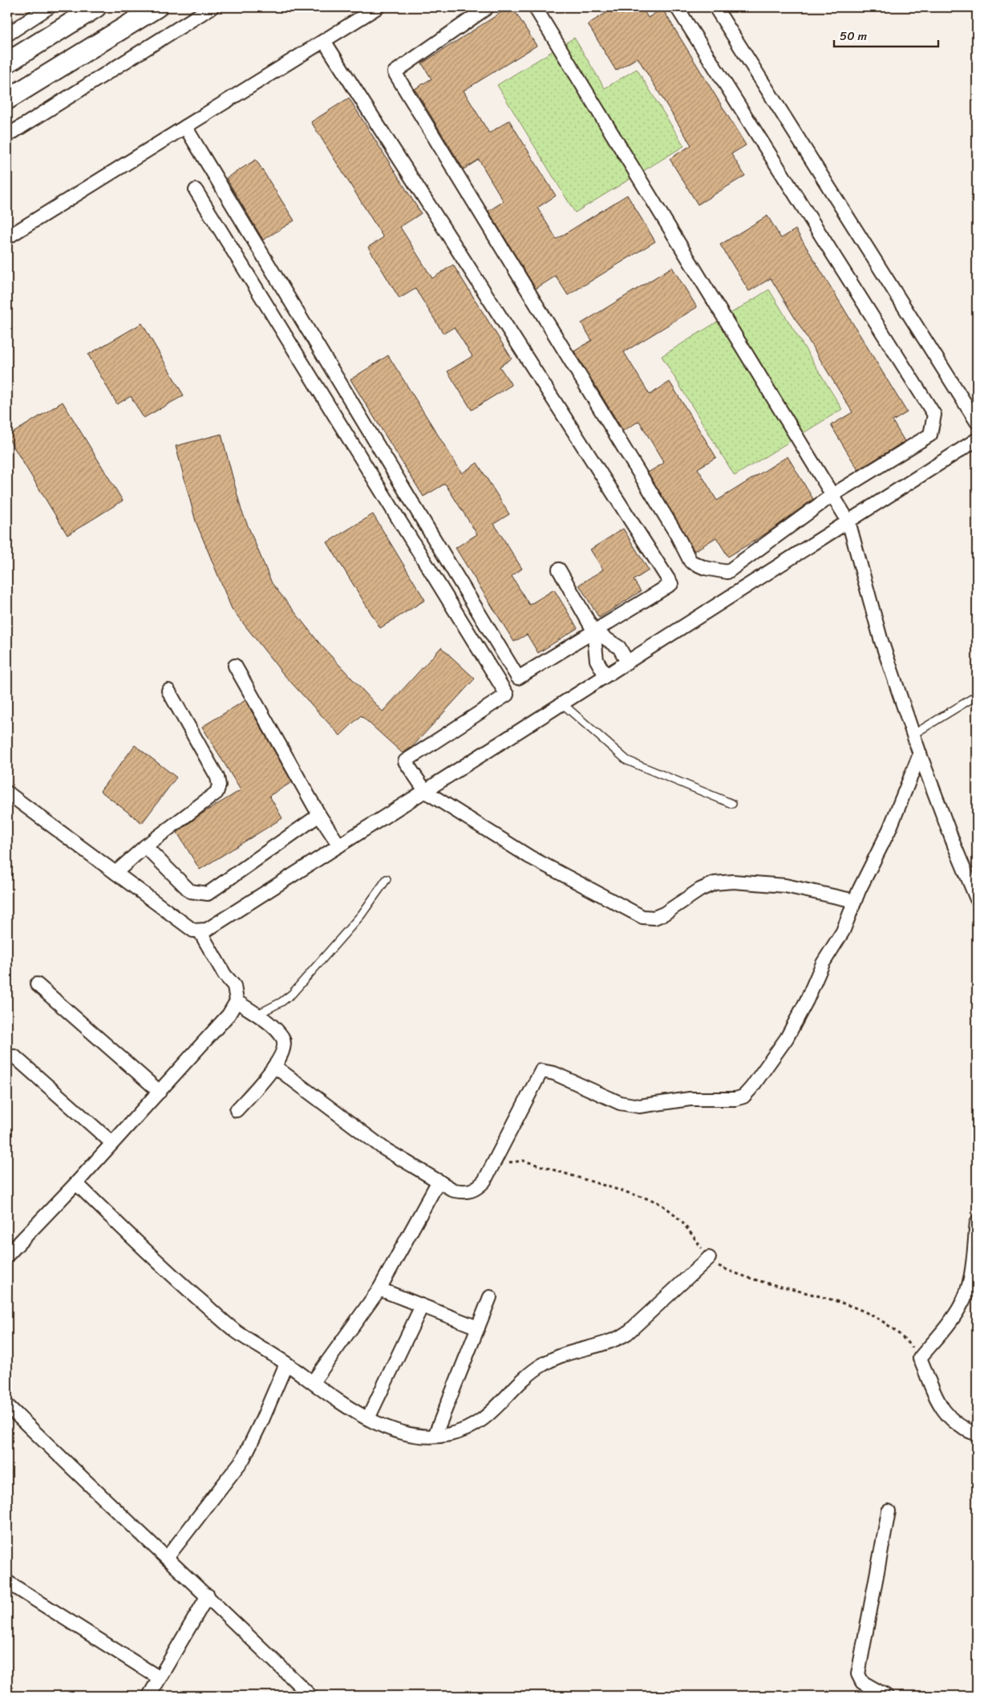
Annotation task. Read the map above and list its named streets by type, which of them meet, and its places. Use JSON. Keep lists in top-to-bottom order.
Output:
{
  "scale_bar": "50 m"
}
